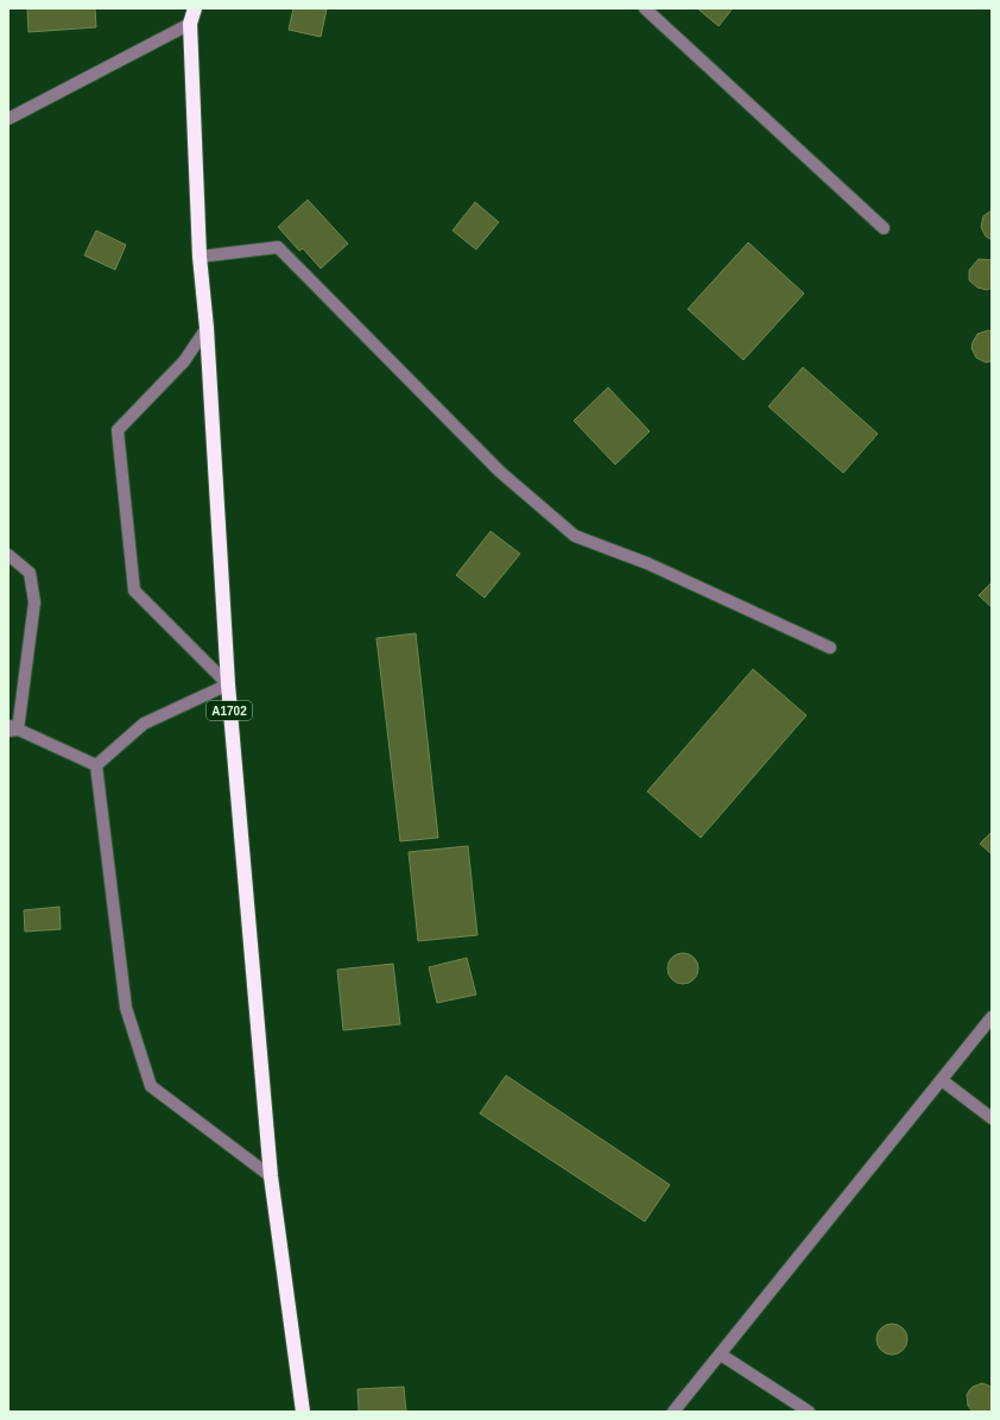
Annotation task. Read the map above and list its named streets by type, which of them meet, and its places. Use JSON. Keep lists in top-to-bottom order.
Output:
{
  "streets": {
    "highway": ["A1702"]
  }
}
